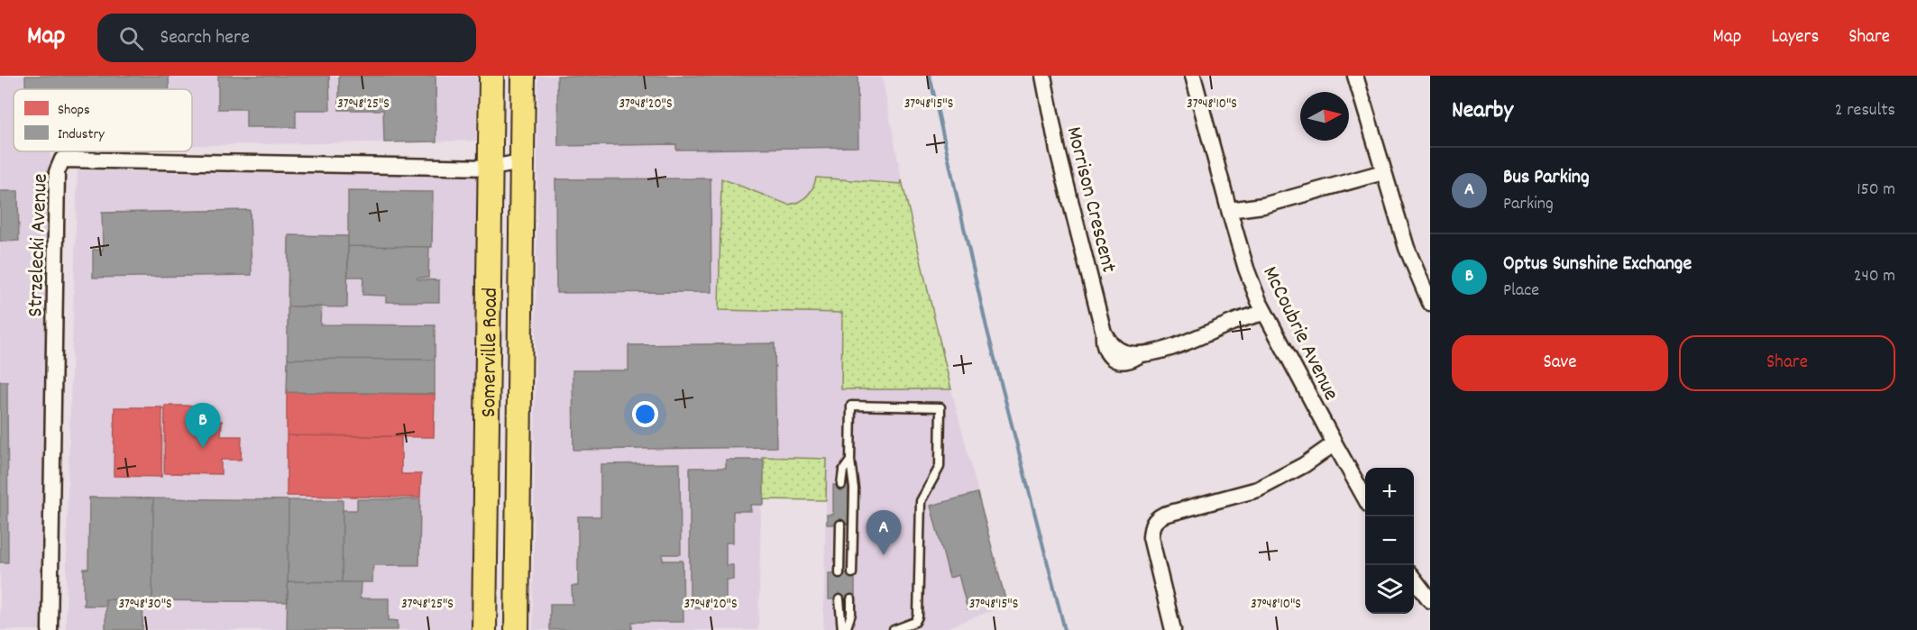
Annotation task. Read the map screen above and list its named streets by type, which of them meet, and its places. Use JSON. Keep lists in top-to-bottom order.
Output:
{
  "streets": {
    "main road": ["Somerville Road"],
    "street": ["Morrison Crescent", "Strzelecki Avenue", "McCoubrie Avenue"]
  },
  "crossings": [
    ["Morrison Crescent", "McCoubrie Avenue"],
    ["Strzelecki Avenue", "Somerville Road"]
  ],
  "legend": ["Shops", "Industry"],
  "north": "right",
  "page": {
    "header": "Map",
    "search": "Search here",
    "nav": ["Map", "Layers", "Share"],
    "heading": ["Nearby", "2 results"],
    "list": [
      {
        "mark": "A",
        "name": "Bus Parking",
        "note": "Parking",
        "value": "150 m"
      },
      {
        "mark": "B",
        "name": "Optus Sunshine Exchange",
        "note": "Place",
        "value": "240 m"
      }
    ],
    "buttons": ["Save", "Share"],
    "pins": ["B", "A"],
    "map_buttons": ["+", "−"]
  },
  "coordinates": [
    "37°48'25\"S",
    "37°48'20\"S",
    "37°48'15\"S",
    "37°48'10\"S",
    "37°48'30\"S"
  ]
}
